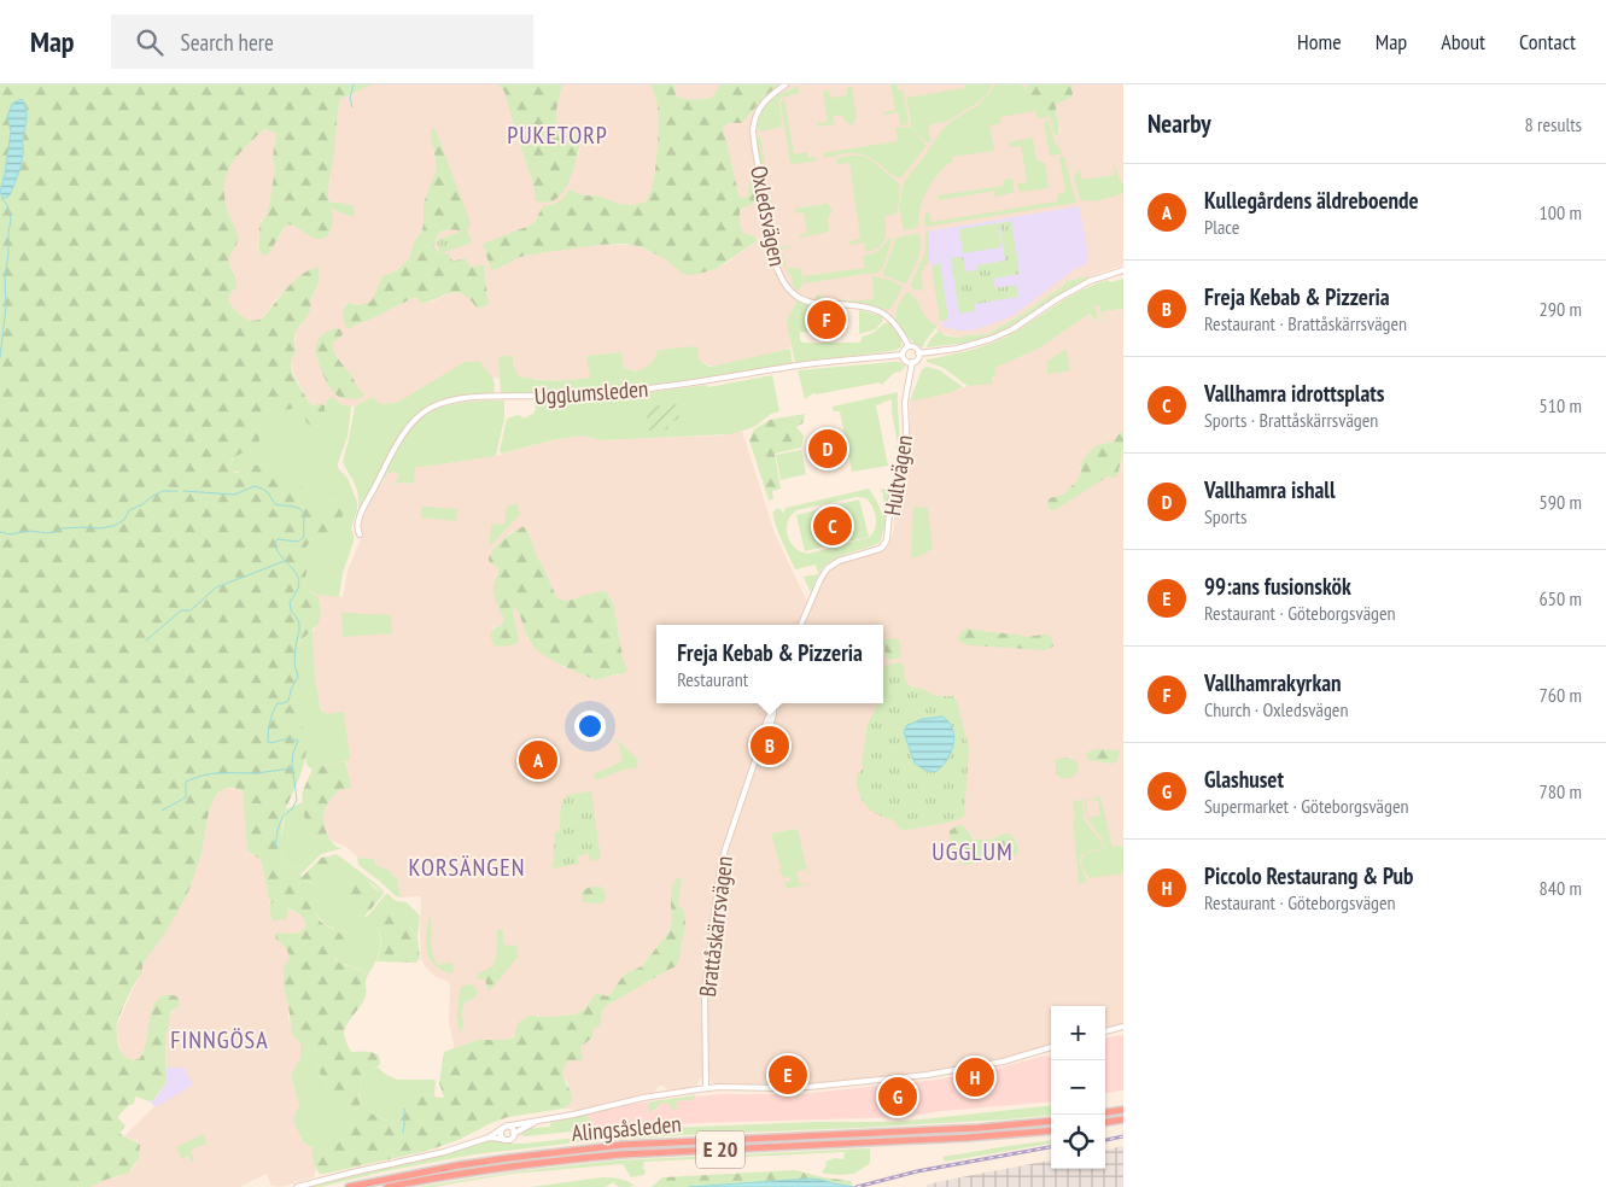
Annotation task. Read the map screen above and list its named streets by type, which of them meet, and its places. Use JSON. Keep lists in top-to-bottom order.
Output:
{
  "streets": {
    "highway": ["Alingsåsleden", "E 20"],
    "street": [
      "Oxledsvägen",
      "Ugglumsleden",
      "Hultvägen",
      "Brattåskärrsvägen"
    ]
  },
  "crossings": [
    ["Oxledsvägen", "Ugglumsleden"],
    ["Oxledsvägen", "Hultvägen"],
    ["Ugglumsleden", "Hultvägen"]
  ],
  "districts": [
    "PUKETORP",
    "UGGLUM",
    "KORSÄNGEN",
    "FINNGÖSA"
  ],
  "page": {
    "header": "Map",
    "search": "Search here",
    "nav": [
      "Home",
      "Map",
      "About",
      "Contact"
    ],
    "heading": ["Nearby", "8 results"],
    "list": [
      {
        "mark": "A",
        "name": "Kullegårdens äldreboende",
        "note": "Place",
        "value": "100 m"
      },
      {
        "mark": "B",
        "name": "Freja Kebab & Pizzeria",
        "note": "Restaurant · Brattåskärrsvägen",
        "value": "290 m"
      },
      {
        "mark": "C",
        "name": "Vallhamra idrottsplats",
        "note": "Sports · Brattåskärrsvägen",
        "value": "510 m"
      },
      {
        "mark": "D",
        "name": "Vallhamra ishall",
        "note": "Sports",
        "value": "590 m"
      },
      {
        "mark": "E",
        "name": "99:ans fusionskök",
        "note": "Restaurant · Göteborgsvägen",
        "value": "650 m"
      },
      {
        "mark": "F",
        "name": "Vallhamrakyrkan",
        "note": "Church · Oxledsvägen",
        "value": "760 m"
      },
      {
        "mark": "G",
        "name": "Glashuset",
        "note": "Supermarket · Göteborgsvägen",
        "value": "780 m"
      },
      {
        "mark": "H",
        "name": "Piccolo Restaurang & Pub",
        "note": "Restaurant · Göteborgsvägen",
        "value": "840 m"
      }
    ],
    "pins": [
      "F",
      "D",
      "C",
      "B",
      "A",
      "E",
      "H",
      "G"
    ],
    "popup": ["Freja Kebab & Pizzeria", "Restaurant"],
    "map_buttons": ["+", "−"]
  }
}
